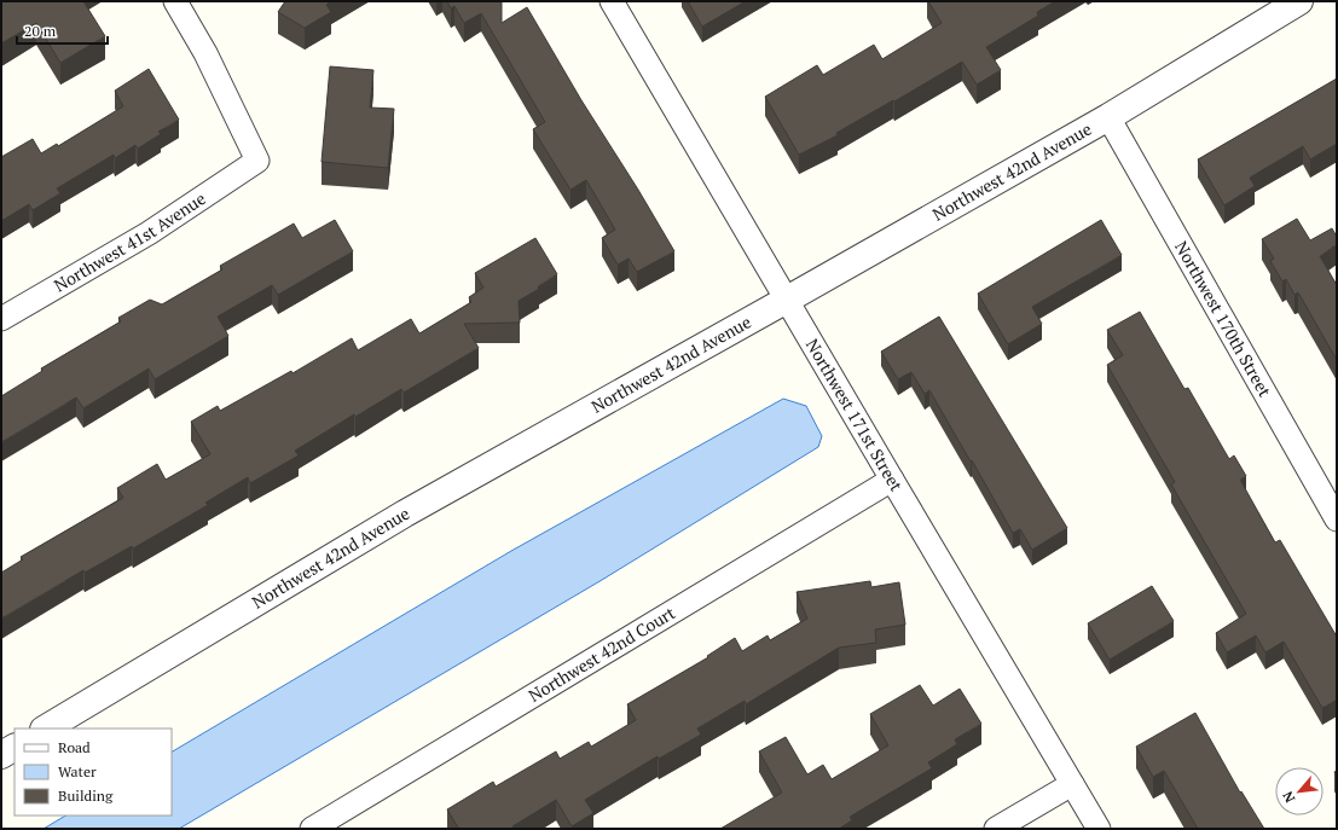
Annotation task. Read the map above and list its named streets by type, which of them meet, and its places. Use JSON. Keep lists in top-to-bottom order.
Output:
{
  "streets": {
    "street": [
      "Northwest 42nd Avenue",
      "Northwest 41st Avenue",
      "Northwest 170th Street",
      "Northwest 171st Street",
      "Northwest 42nd Court"
    ]
  },
  "crossings": [
    ["Northwest 42nd Avenue", "Northwest 170th Street"],
    ["Northwest 42nd Avenue", "Northwest 171st Street"],
    ["Northwest 171st Street", "Northwest 42nd Court"]
  ],
  "legend": ["Road", "Water", "Building"],
  "scale_bar": "20 m",
  "north": "bottom left"
}
